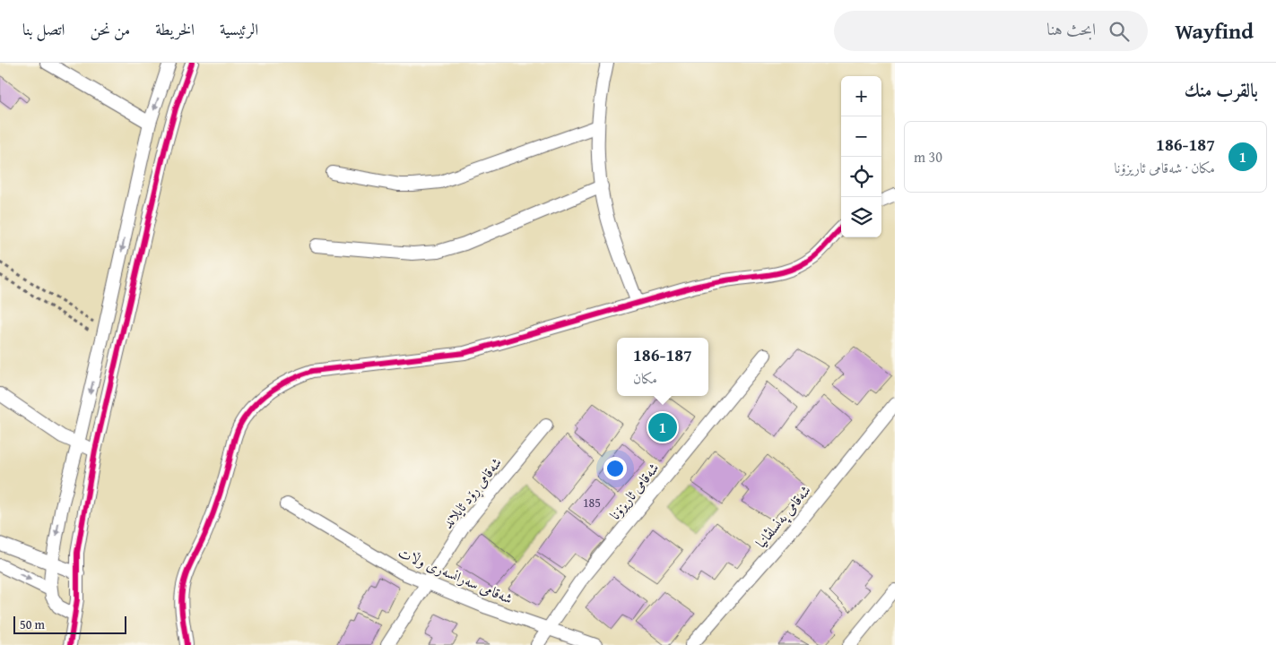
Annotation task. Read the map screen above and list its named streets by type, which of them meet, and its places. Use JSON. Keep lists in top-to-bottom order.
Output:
{
  "streets": {
    "street": [
      "شەقامی ئاریزۆنا",
      "شەقامی ڕۆد ئایلاند",
      "شەقامی پەنسلڤانیا",
      "شەقامی سەرانسەری وڵات"
    ]
  },
  "crossings": [
    ["شەقامی ئاریزۆنا", "شەقامی سەرانسەری وڵات"],
    ["شەقامی ڕۆد ئایلاند", "شەقامی سەرانسەری وڵات"]
  ],
  "house_numbers": ["185"],
  "scale_bar": "50 m",
  "page": {
    "header": "Wayfind",
    "search": "ابحث هنا",
    "nav": [
      "الرئيسية",
      "الخريطة",
      "من نحن",
      "اتصل بنا"
    ],
    "heading": "بالقرب منك",
    "map_buttons": ["+", "−"],
    "list": [
      {
        "mark": "1",
        "name": "186-187",
        "note": "مكان · شەقامی ئاریزۆنا",
        "value": "30 m"
      }
    ],
    "popup": ["186-187", "مكان"],
    "pins": "1",
    "scale": "50 m"
  }
}
